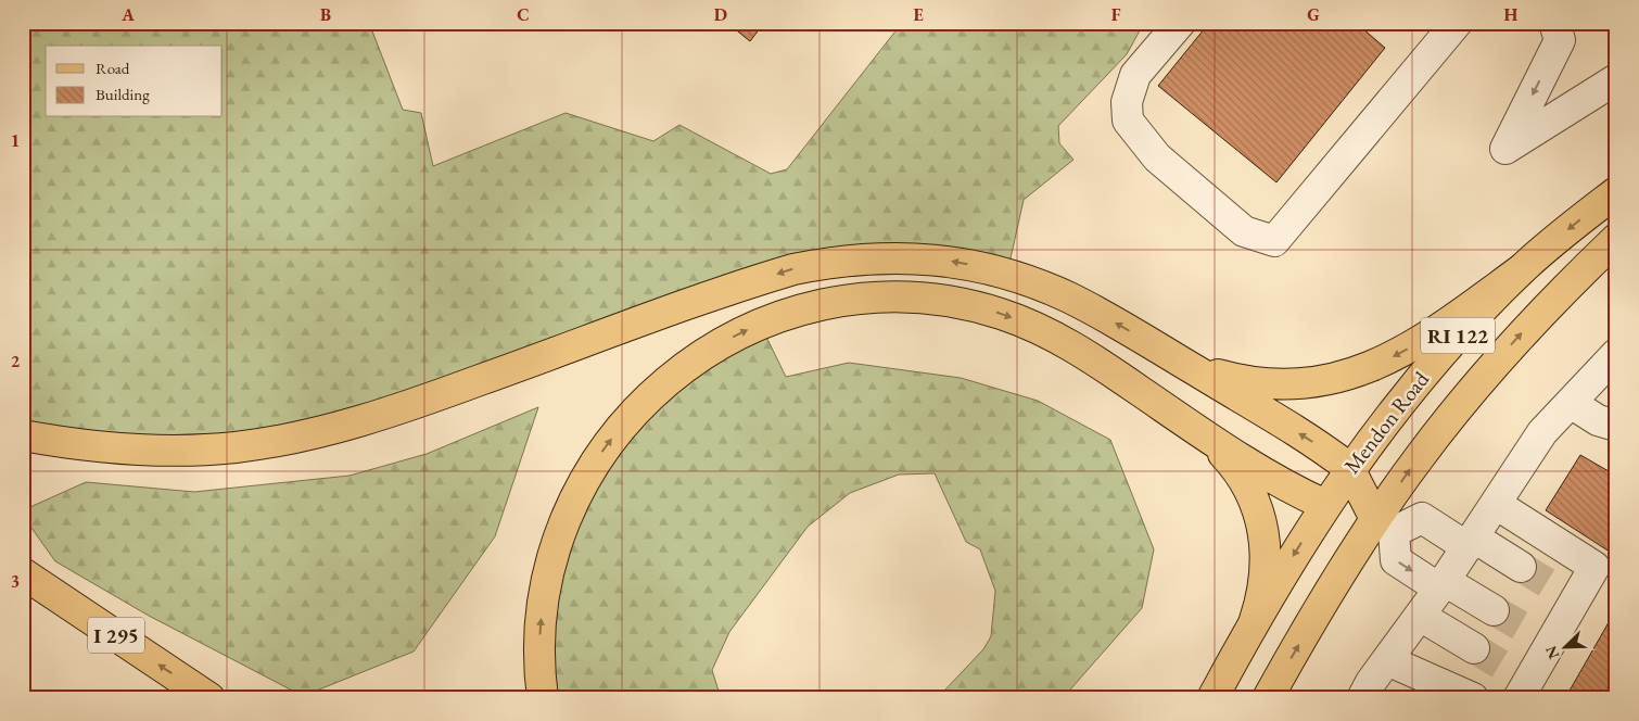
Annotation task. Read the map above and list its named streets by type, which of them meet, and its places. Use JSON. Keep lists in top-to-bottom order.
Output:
{
  "streets": {
    "main road": ["RI 122", "Mendon Road", "I 295"]
  },
  "legend": ["Road", "Building"],
  "north": "bottom left",
  "grid": {
    "columns": [
      "A",
      "B",
      "C",
      "D",
      "E",
      "F",
      "G",
      "H"
    ],
    "rows": ["1", "2", "3"]
  }
}
